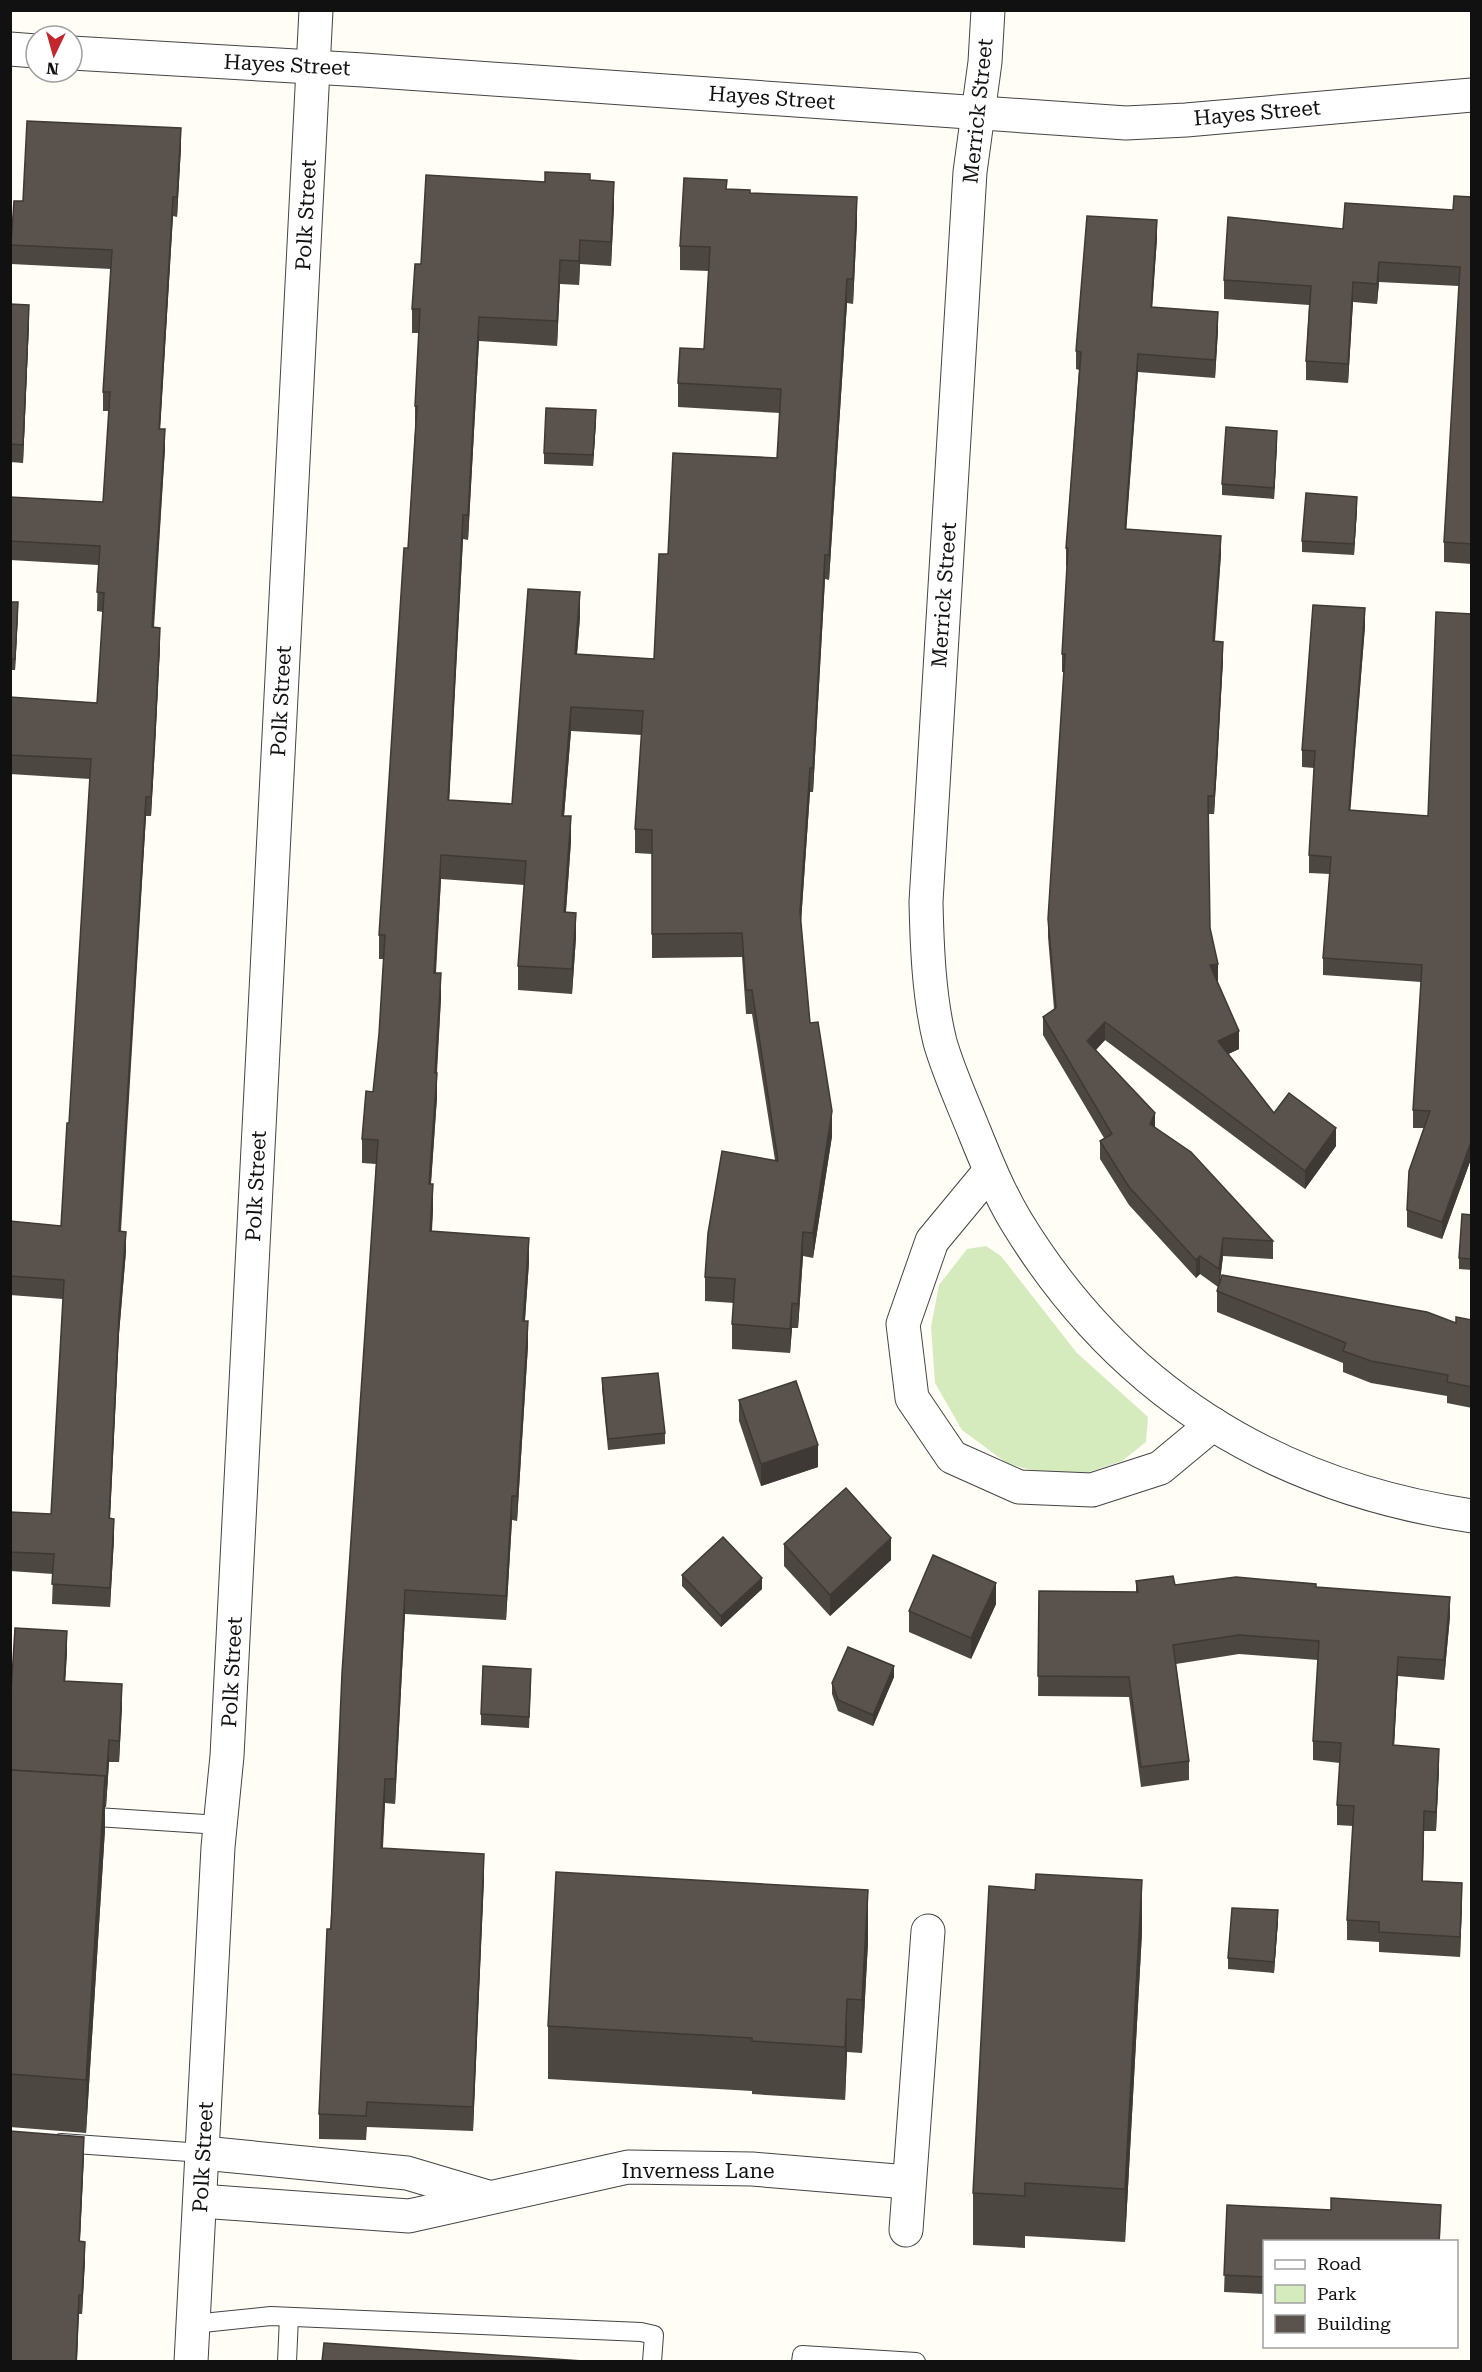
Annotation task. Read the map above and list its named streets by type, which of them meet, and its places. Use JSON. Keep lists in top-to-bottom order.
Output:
{
  "streets": {
    "street": [
      "Hayes Street",
      "Merrick Street",
      "Polk Street",
      "Inverness Lane"
    ]
  },
  "crossings": [
    ["Hayes Street", "Merrick Street"],
    ["Hayes Street", "Polk Street"],
    ["Polk Street", "Inverness Lane"]
  ],
  "legend": ["Road", "Park", "Building"],
  "north": "bottom"
}
